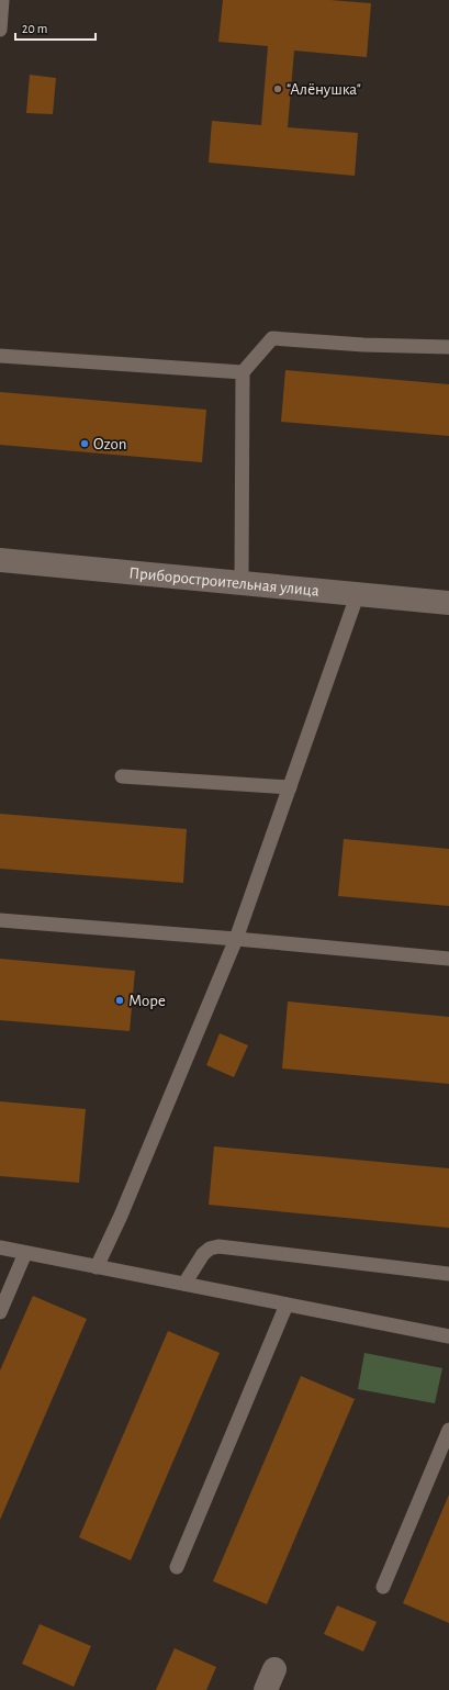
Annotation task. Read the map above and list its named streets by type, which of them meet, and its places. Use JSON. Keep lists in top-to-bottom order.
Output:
{
  "streets": {
    "main road": ["Приборостроительная улица"]
  },
  "places": ["\"Алёнушка\"", "Ozon", "Море"],
  "scale_bar": "20 m"
}
